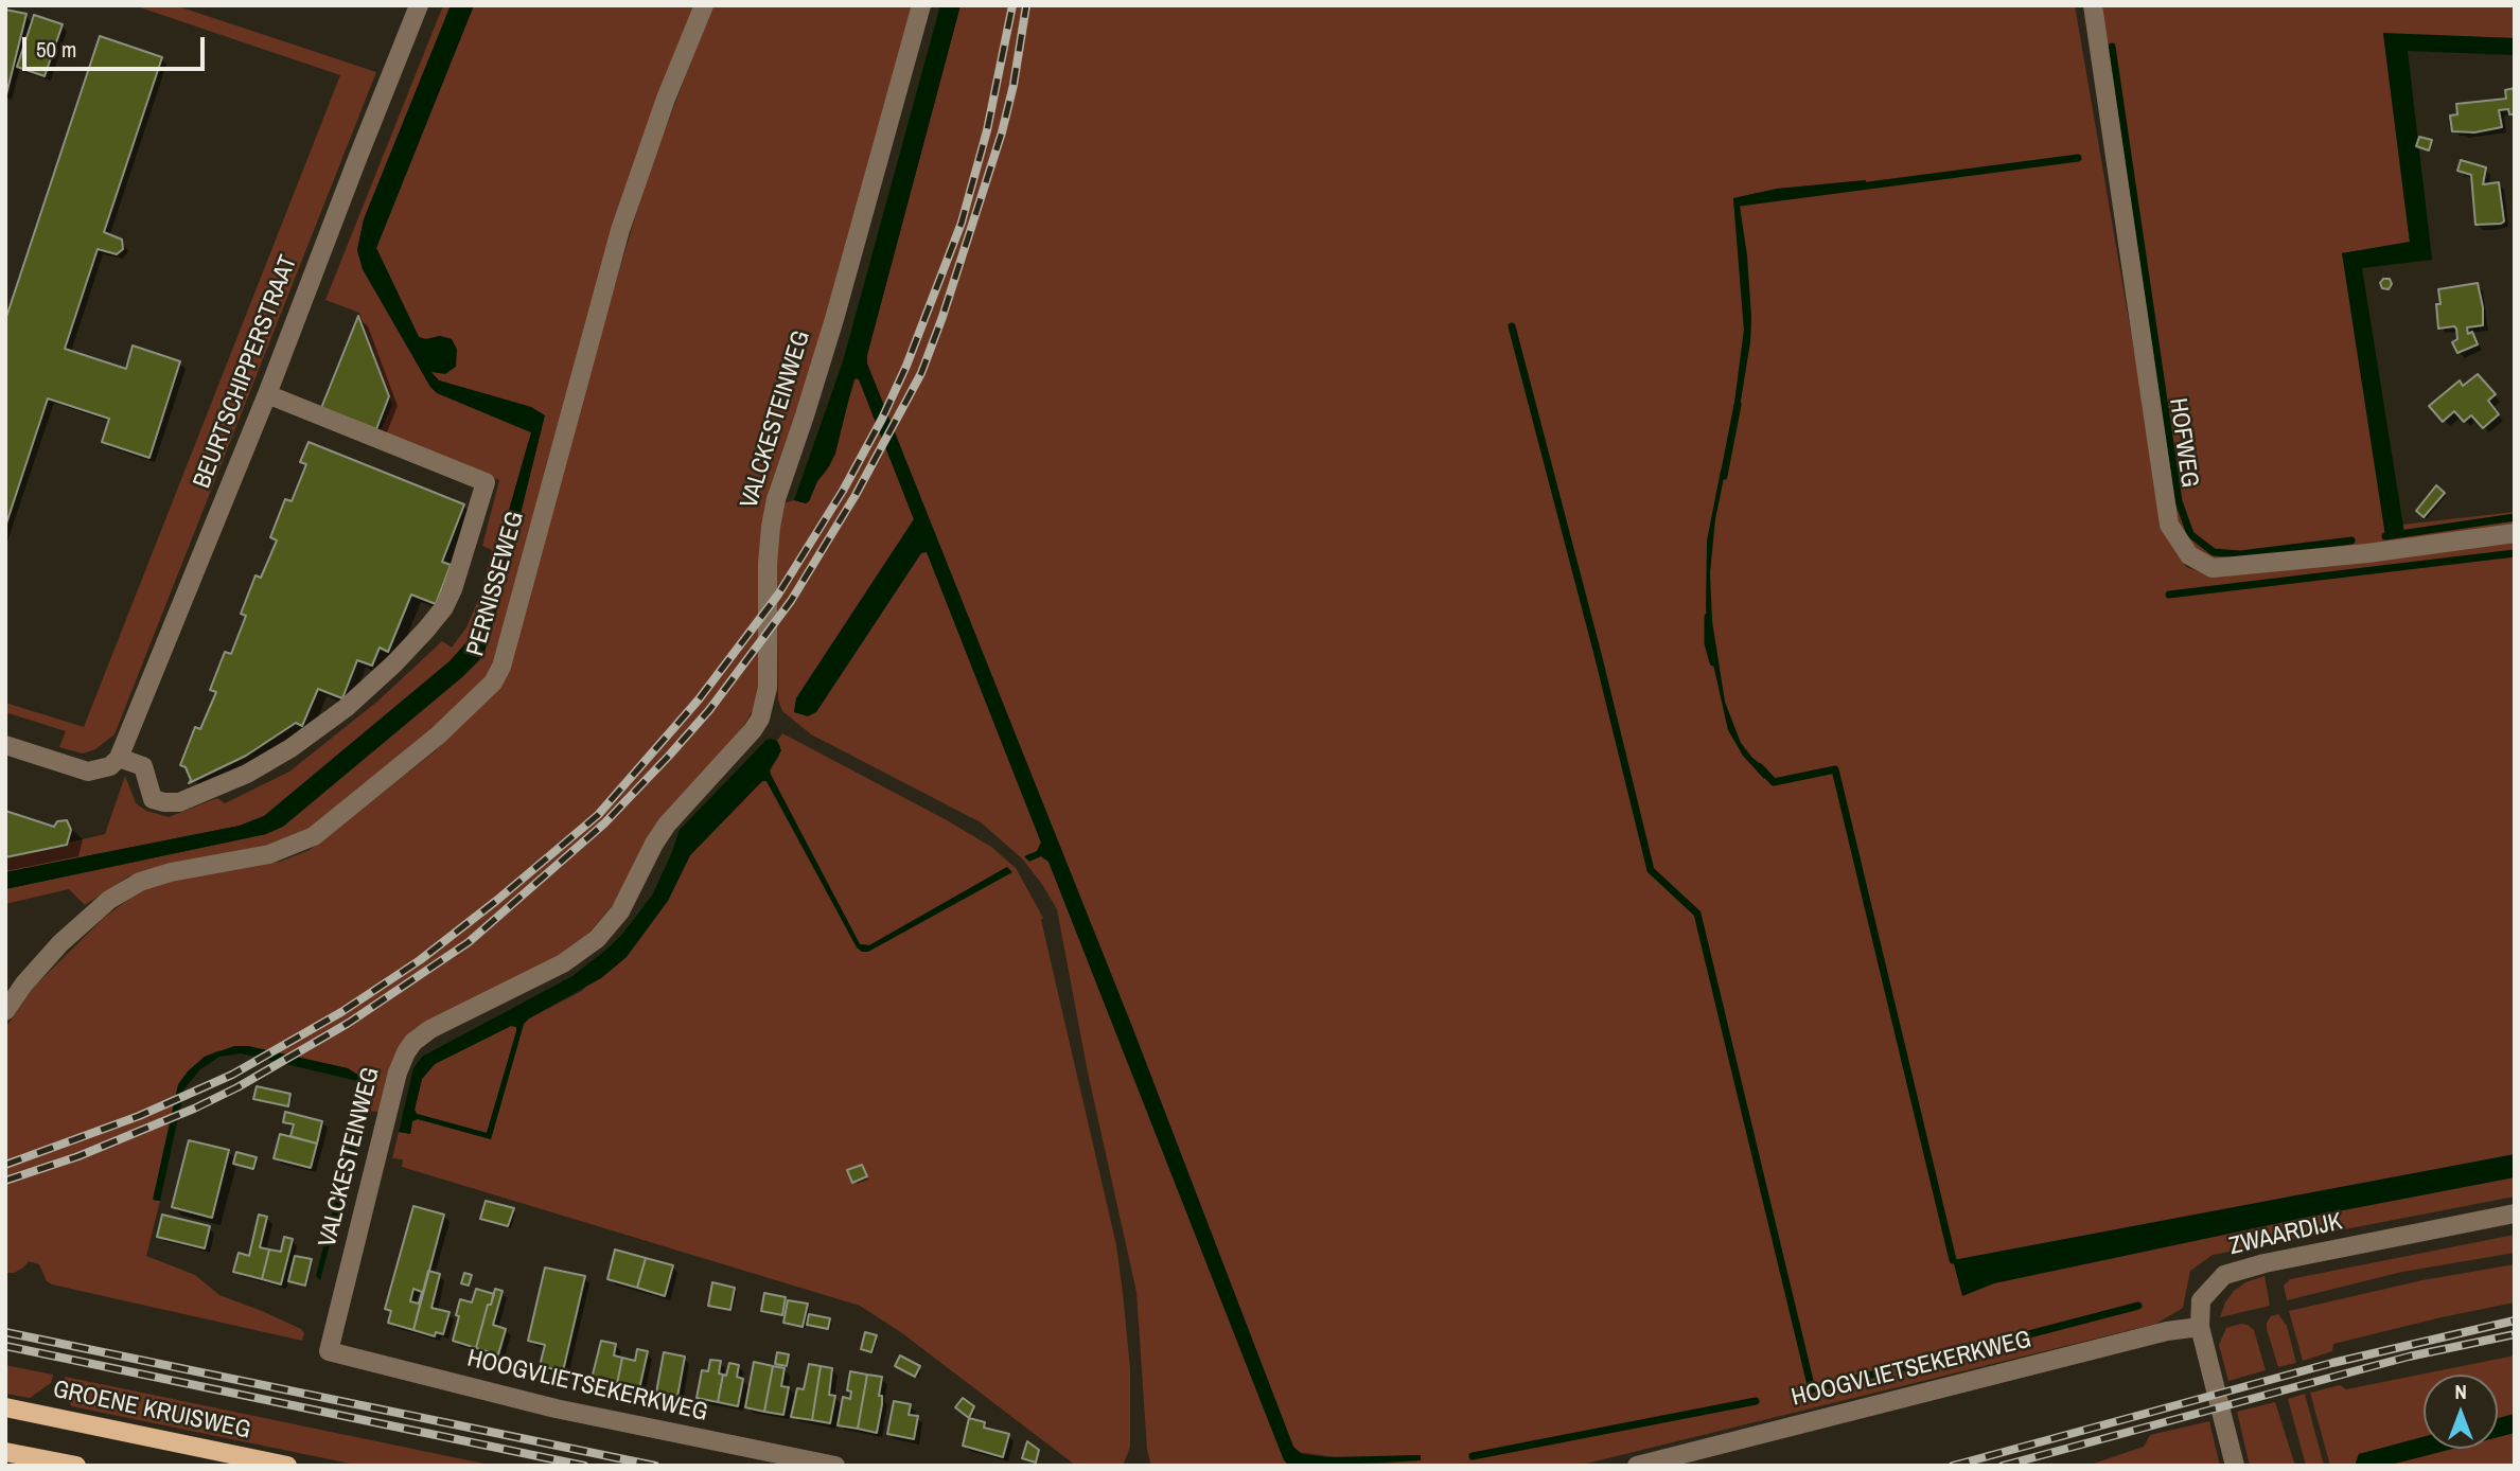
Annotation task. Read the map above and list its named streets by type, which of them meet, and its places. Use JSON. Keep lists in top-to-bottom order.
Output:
{
  "streets": {
    "main road": ["GROENE KRUISWEG"],
    "street": [
      "BEURTSCHIPPERSTRAAT",
      "VALCKESTEINWEG",
      "HOFWEG",
      "PERNISSEWEG",
      "ZWAARDIJK",
      "HOOGVLIETSEKERKWEG"
    ]
  },
  "crossings": [
    ["VALCKESTEINWEG", "HOOGVLIETSEKERKWEG"],
    ["ZWAARDIJK", "HOOGVLIETSEKERKWEG"]
  ],
  "scale_bar": "50 m",
  "north": "top"
}
